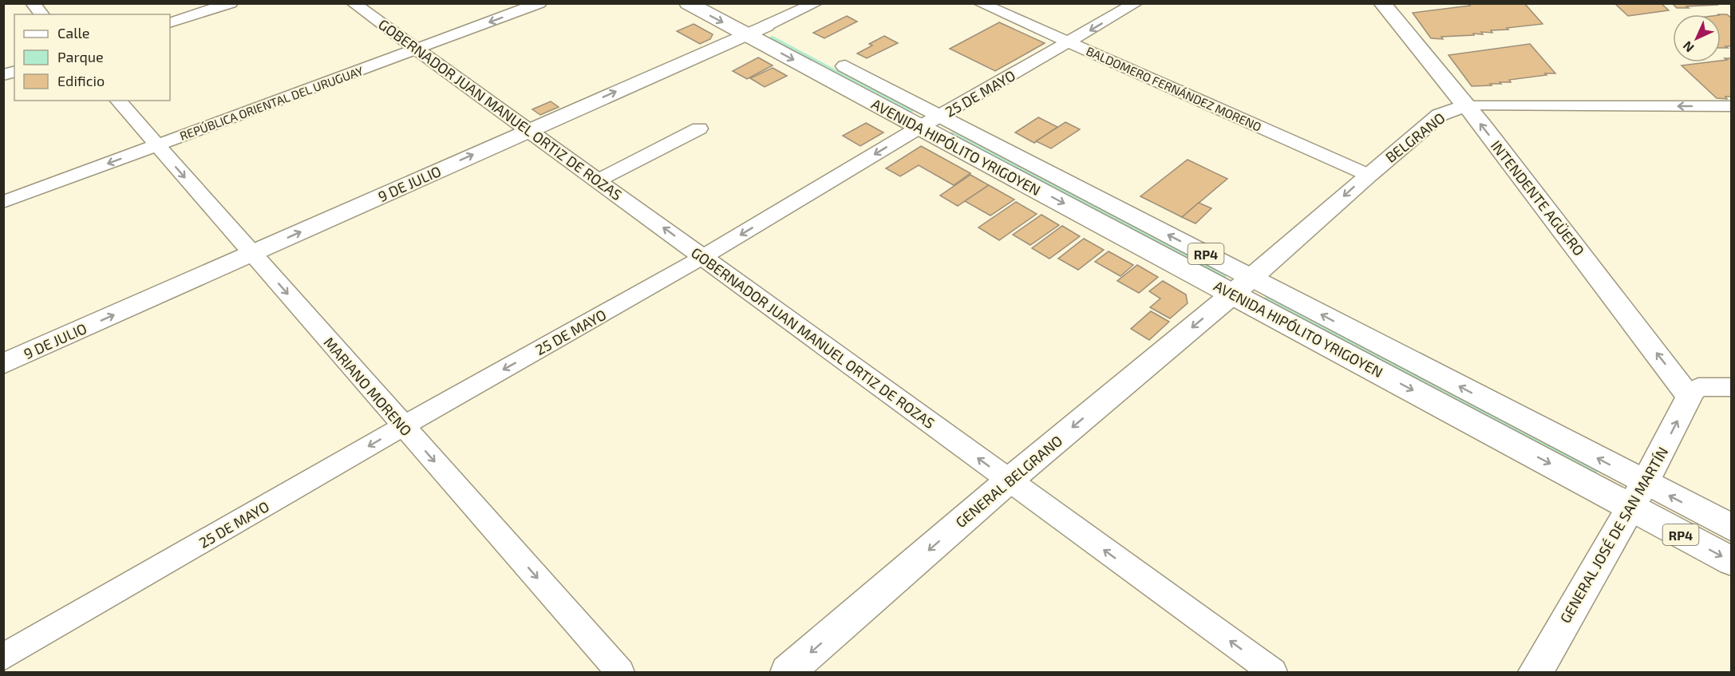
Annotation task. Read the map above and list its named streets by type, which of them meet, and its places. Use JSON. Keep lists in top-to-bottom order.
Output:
{
  "streets": {
    "street": [
      "BALDOMERO FERNÁNDEZ MORENO",
      "25 DE MAYO",
      "REPÚBLICA ORIENTAL DEL URUGUAY",
      "GOBERNADOR JUAN MANUEL ORTIZ DE ROZAS",
      "BELGRANO",
      "AVENIDA HIPÓLITO YRIGOYEN",
      "9 DE JULIO",
      "INTENDENTE AGÜERO",
      "RP4",
      "MARIANO MORENO",
      "GENERAL BELGRANO",
      "GENERAL JOSÉ DE SAN MARTÍN"
    ]
  },
  "crossings": [
    ["BALDOMERO FERNÁNDEZ MORENO", "25 DE MAYO"],
    ["BALDOMERO FERNÁNDEZ MORENO", "BELGRANO"],
    ["25 DE MAYO", "GOBERNADOR JUAN MANUEL ORTIZ DE ROZAS"],
    ["25 DE MAYO", "AVENIDA HIPÓLITO YRIGOYEN"],
    ["25 DE MAYO", "MARIANO MORENO"],
    ["REPÚBLICA ORIENTAL DEL URUGUAY", "GOBERNADOR JUAN MANUEL ORTIZ DE ROZAS"],
    ["REPÚBLICA ORIENTAL DEL URUGUAY", "MARIANO MORENO"],
    ["GOBERNADOR JUAN MANUEL ORTIZ DE ROZAS", "9 DE JULIO"],
    ["GOBERNADOR JUAN MANUEL ORTIZ DE ROZAS", "GENERAL BELGRANO"],
    ["BELGRANO", "AVENIDA HIPÓLITO YRIGOYEN"],
    ["BELGRANO", "INTENDENTE AGÜERO"],
    ["BELGRANO", "GENERAL BELGRANO"],
    ["AVENIDA HIPÓLITO YRIGOYEN", "9 DE JULIO"],
    ["AVENIDA HIPÓLITO YRIGOYEN", "GENERAL BELGRANO"],
    ["AVENIDA HIPÓLITO YRIGOYEN", "GENERAL JOSÉ DE SAN MARTÍN"],
    ["9 DE JULIO", "MARIANO MORENO"],
    ["INTENDENTE AGÜERO", "GENERAL JOSÉ DE SAN MARTÍN"]
  ],
  "one_way": [
    "25 DE MAYO",
    "REPÚBLICA ORIENTAL DEL URUGUAY",
    "GOBERNADOR JUAN MANUEL ORTIZ DE ROZAS",
    "BELGRANO",
    "9 DE JULIO",
    "INTENDENTE AGÜERO",
    "MARIANO MORENO",
    "GENERAL BELGRANO",
    "GENERAL JOSÉ DE SAN MARTÍN"
  ],
  "legend": ["Calle", "Parque", "Edificio"],
  "north": "bottom left"
}
